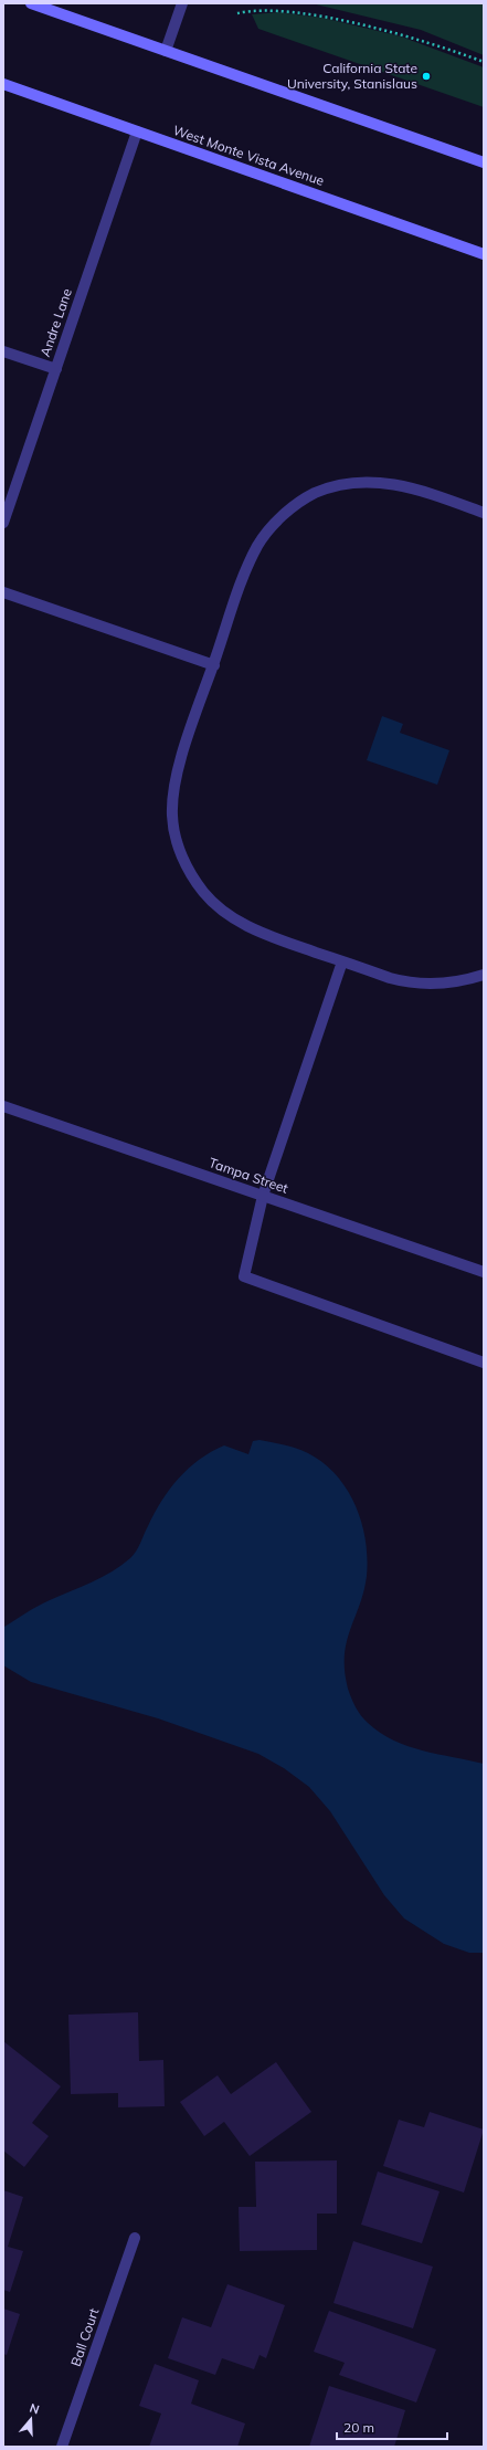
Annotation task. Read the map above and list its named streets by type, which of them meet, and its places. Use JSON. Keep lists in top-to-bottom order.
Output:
{
  "streets": {
    "main road": ["West Monte Vista Avenue"],
    "street": ["Andre Lane", "Tampa Street", "Ball Court"]
  },
  "crossings": [
    ["West Monte Vista Avenue", "Andre Lane"]
  ],
  "places": ["California State University, Stanislaus"],
  "scale_bar": "20 m",
  "north": "top"
}
